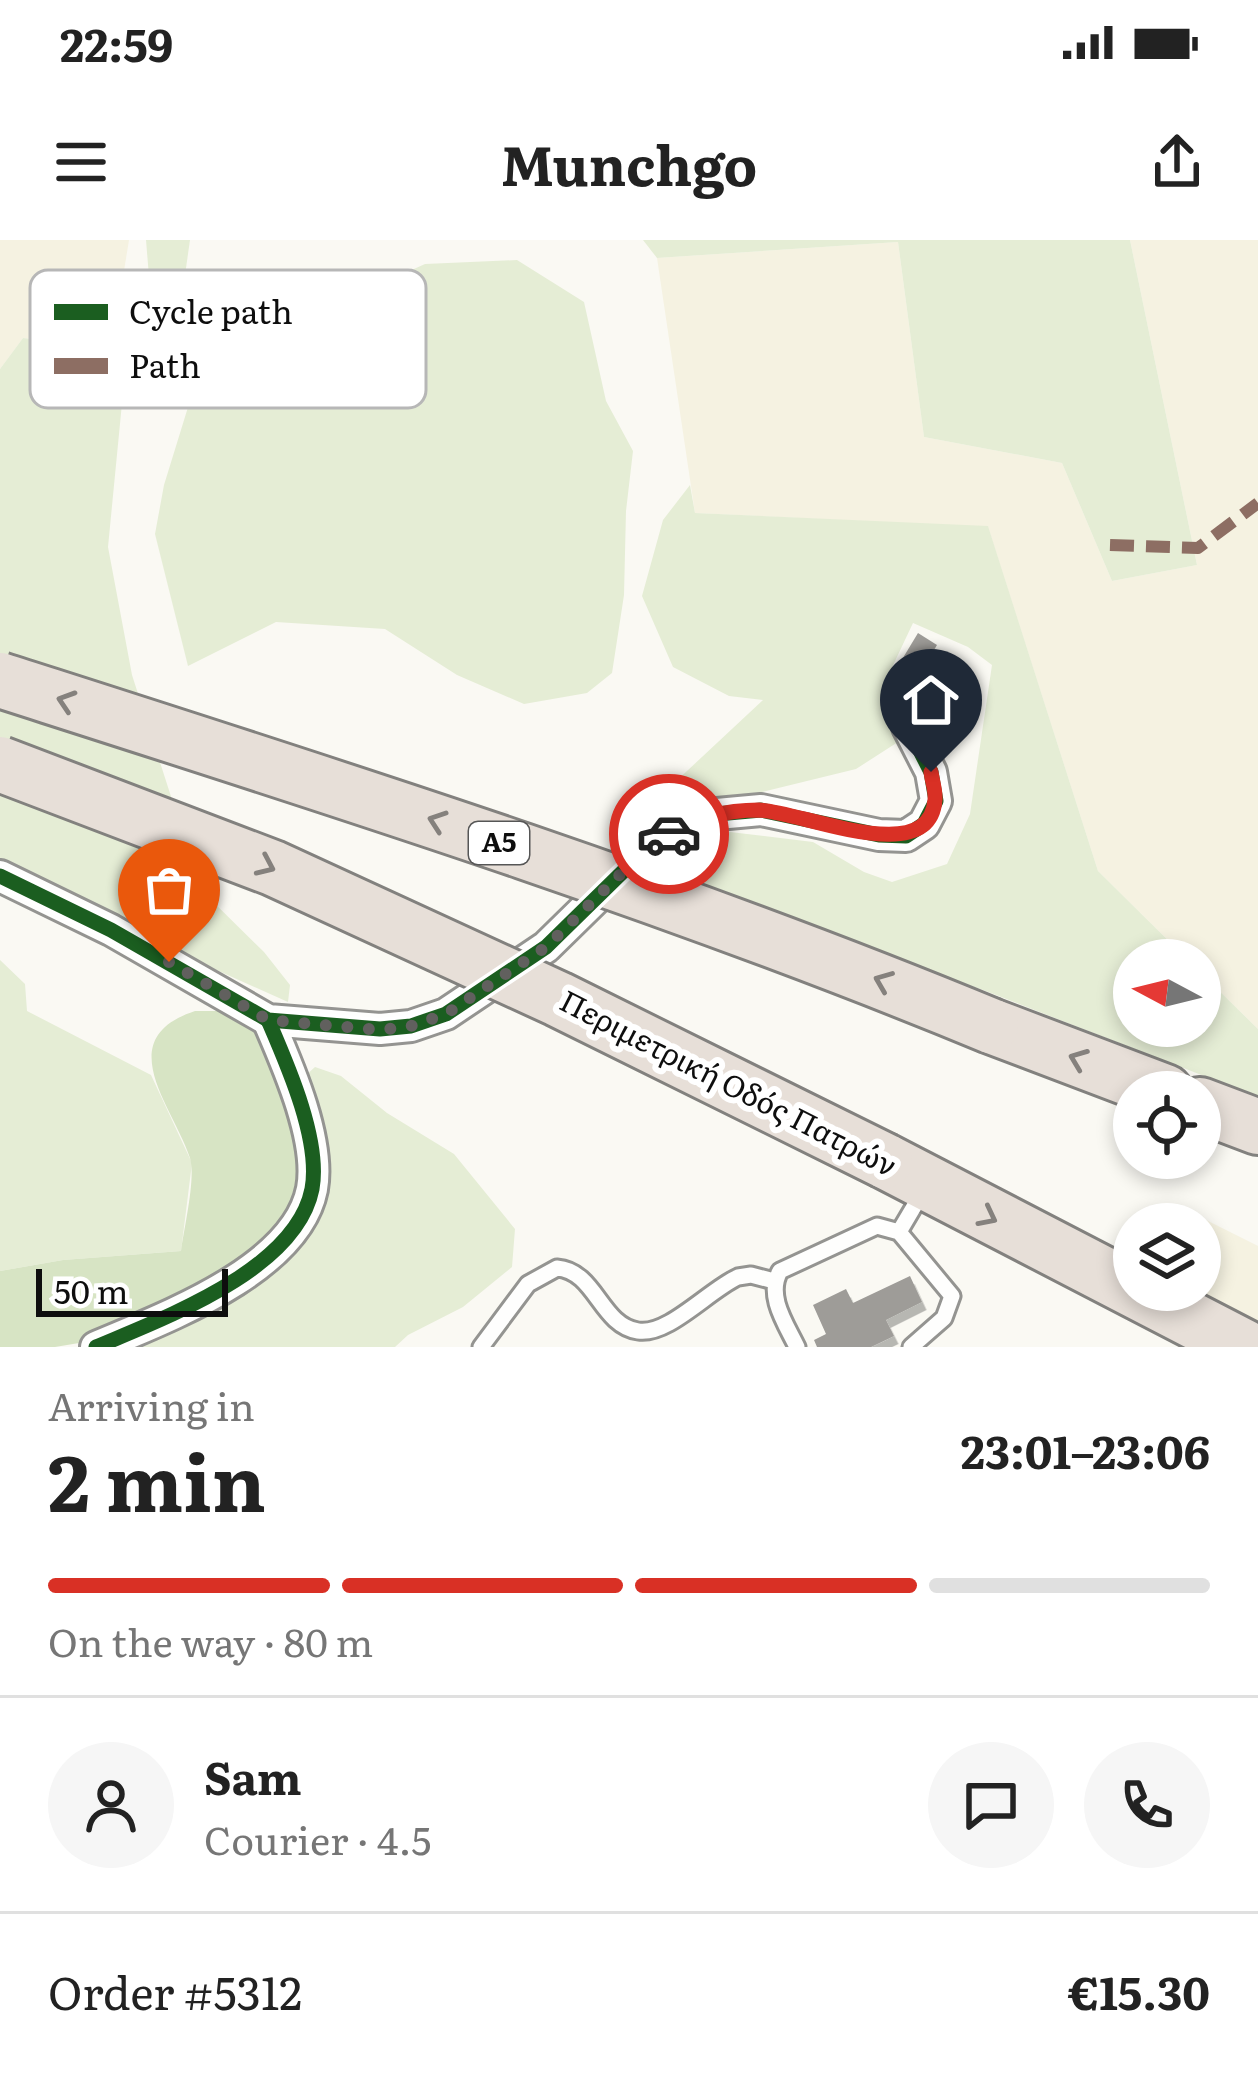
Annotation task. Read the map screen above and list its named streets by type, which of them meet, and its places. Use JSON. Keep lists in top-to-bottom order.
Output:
{
  "streets": {
    "highway": ["Α5", "Περιμετρική Οδός Πατρών"]
  },
  "legend": ["Cycle path", "Path"],
  "scale_bar": "50 m",
  "north": "left",
  "page": {
    "status": "22:59",
    "header": "Munchgo",
    "scale": "50 m",
    "heading": ["2 min", "Arriving in", "23:01–23:06"],
    "panel": [
      "Sam",
      "Courier · 4.5",
      "Order #5312",
      "€15.30"
    ],
    "bar": "On the way · 80 m"
  }
}
